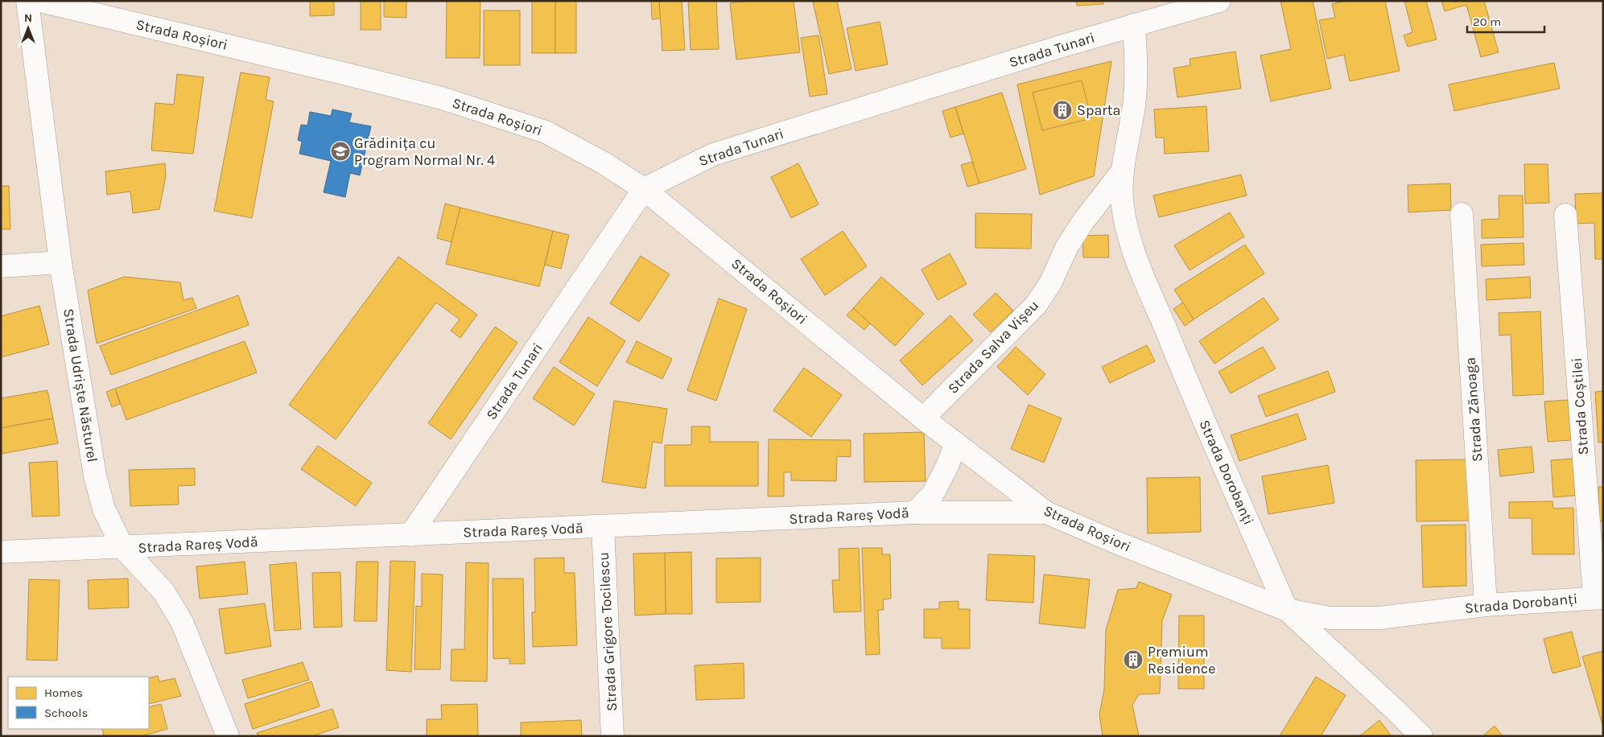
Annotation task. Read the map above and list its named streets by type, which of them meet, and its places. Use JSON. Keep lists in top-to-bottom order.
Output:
{
  "streets": {
    "street": [
      "Strada Roșiori",
      "Strada Tunari",
      "Strada Salva Vișeu",
      "Strada Udriște Năsturel",
      "Strada Coștilei",
      "Strada Zănoaga",
      "Strada Dorobanți",
      "Strada Rareș Vodă",
      "Strada Grigore Tocilescu"
    ]
  },
  "crossings": [
    ["Strada Roșiori", "Strada Tunari"],
    ["Strada Roșiori", "Strada Salva Vișeu"],
    ["Strada Roșiori", "Strada Dorobanți"],
    ["Strada Roșiori", "Strada Rareș Vodă"],
    ["Strada Tunari", "Strada Dorobanți"],
    ["Strada Tunari", "Strada Rareș Vodă"],
    ["Strada Salva Vișeu", "Strada Dorobanți"],
    ["Strada Udriște Năsturel", "Strada Rareș Vodă"],
    ["Strada Coștilei", "Strada Dorobanți"],
    ["Strada Zănoaga", "Strada Dorobanți"],
    ["Strada Rareș Vodă", "Strada Grigore Tocilescu"]
  ],
  "places": {
    "building": ["Sparta", "Premium Residence"],
    "school or university": ["Grădinița cu Program Normal Nr. 4"]
  },
  "legend": ["Homes", "Schools"],
  "scale_bar": "20 m",
  "north": "top"
}
